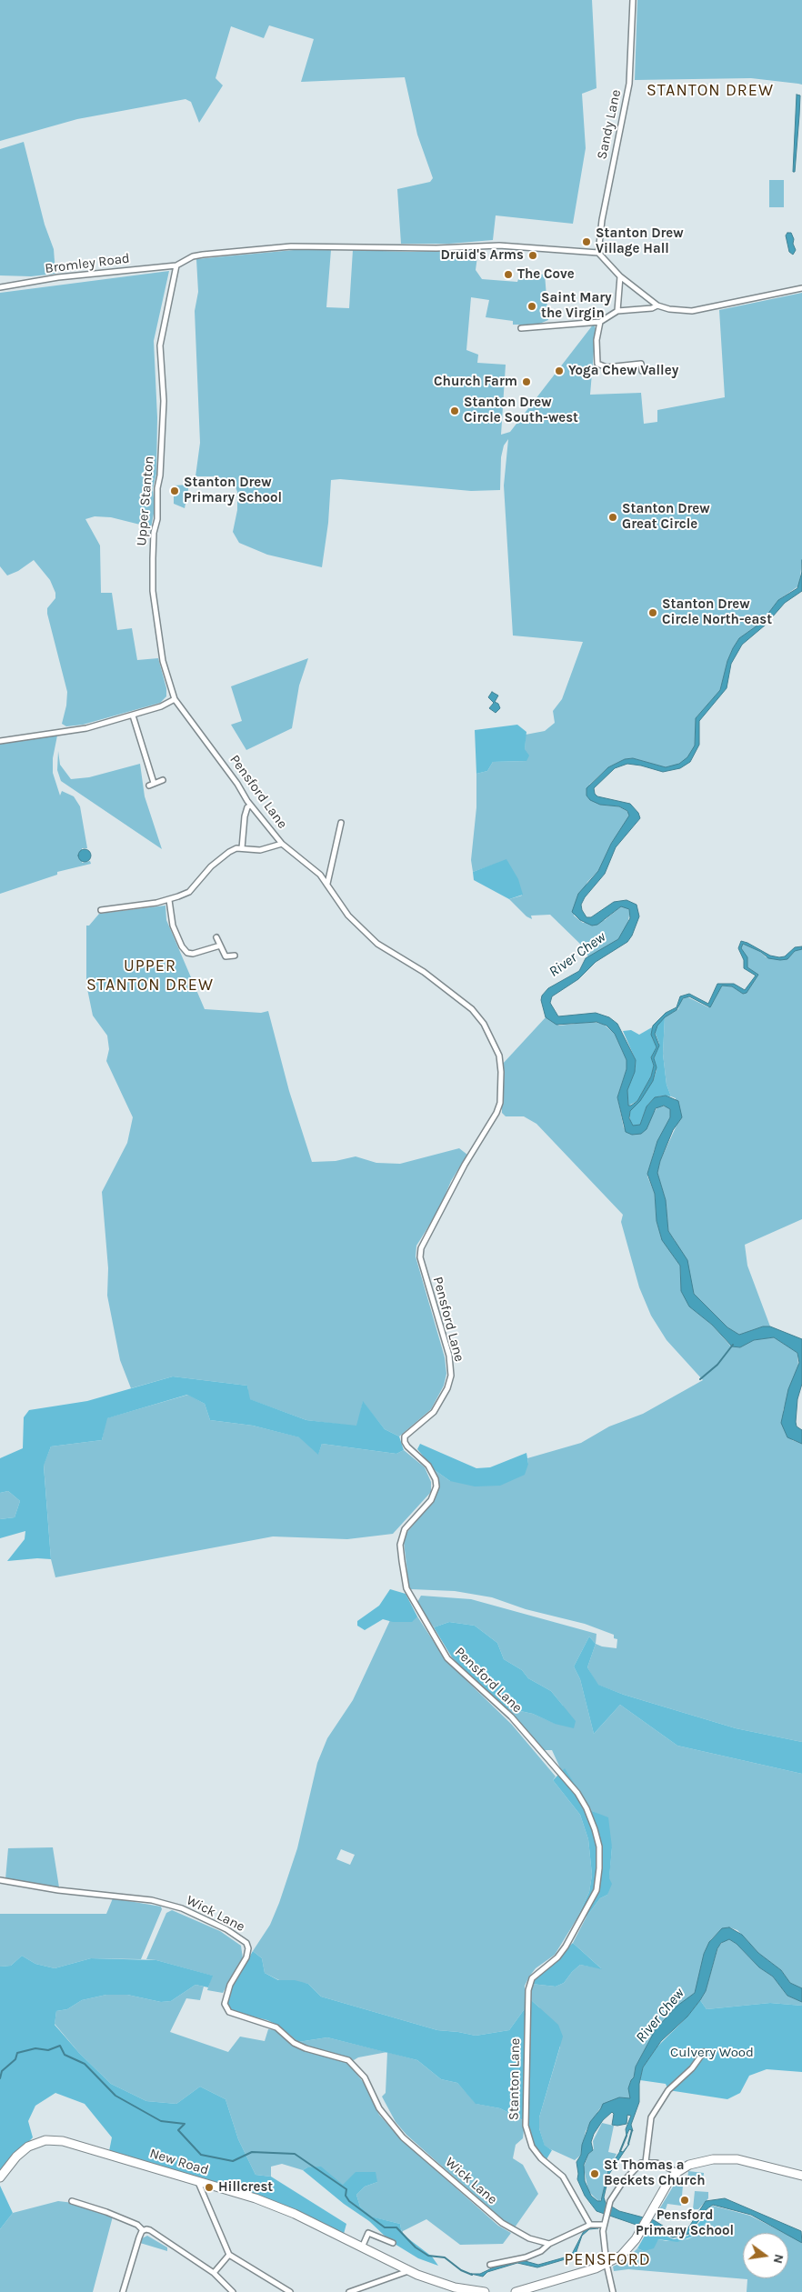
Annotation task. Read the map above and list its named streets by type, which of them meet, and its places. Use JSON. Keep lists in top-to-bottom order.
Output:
{
  "streets": {
    "highway": ["New Road"],
    "street": [
      "Sandy Lane",
      "Bromley Road",
      "Upper Stanton",
      "Pensford Lane",
      "Wick Lane",
      "Stanton Lane"
    ]
  },
  "crossings": [
    ["Sandy Lane", "Bromley Road"],
    ["Bromley Road", "Upper Stanton"],
    ["Upper Stanton", "Pensford Lane"],
    ["Pensford Lane", "Stanton Lane"]
  ],
  "districts": ["STANTON DREW", "UPPER STANTON DREW", "PENSFORD"],
  "water": ["River Chew"],
  "parks": ["Culvery Wood"],
  "places": [
    "Stanton Drew Village Hall",
    "Druid's Arms",
    "The Cove",
    "Saint Mary the Virgin",
    "Yoga Chew Valley",
    "Church Farm",
    "Stanton Drew Circle South-west",
    "Stanton Drew Primary School",
    "Stanton Drew Great Circle",
    "Stanton Drew Circle North-east",
    "St Thomas a Beckets Church",
    "Hillcrest",
    "Pensford Primary School"
  ],
  "north": "right"
}
